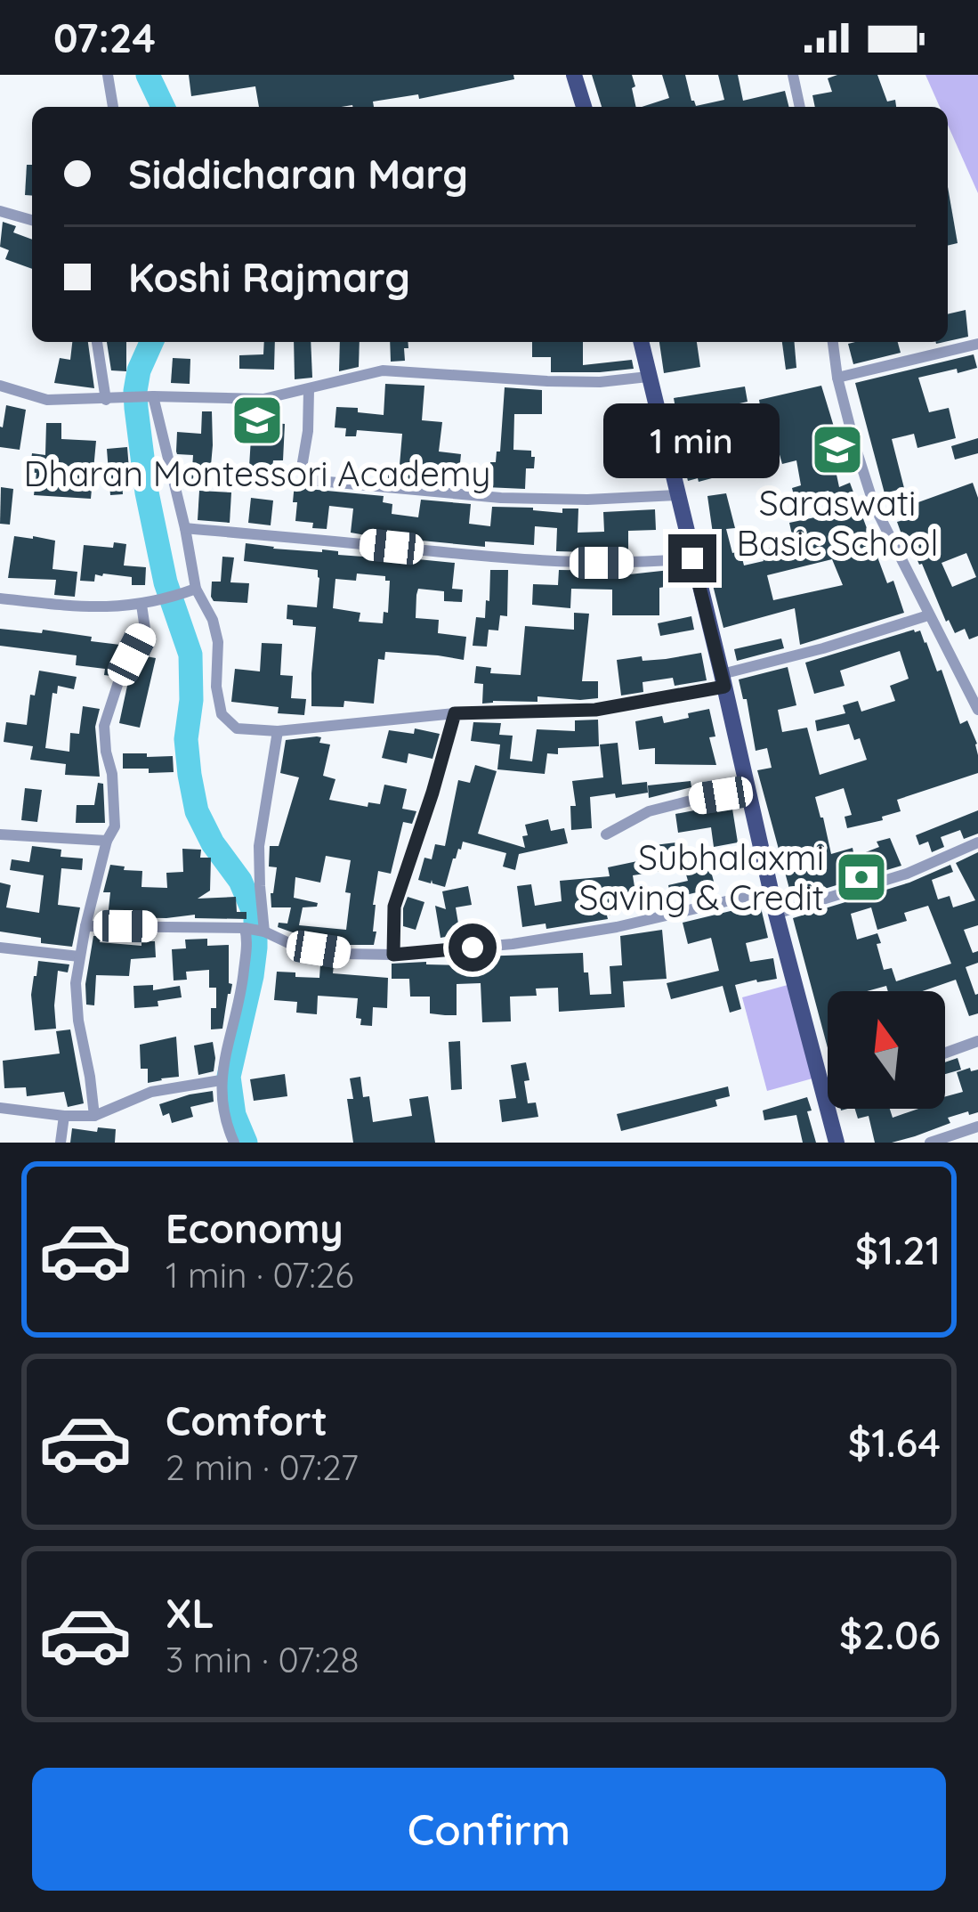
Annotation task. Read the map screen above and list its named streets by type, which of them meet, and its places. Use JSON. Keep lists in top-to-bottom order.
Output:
{
  "places": {
    "school or university": ["Dharan Montessori Academy", "Saraswati Basic School"],
    "bank": ["Subhalaxmi Saving & Credit"]
  },
  "north": "top",
  "page": {
    "status": "07:24",
    "banner": ["Siddicharan Marg", "Koshi Rajmarg"],
    "bubble": "1 min",
    "list": [
      {
        "name": "Economy",
        "note": "1 min · 07:26",
        "value": "$1.21"
      },
      {
        "name": "Comfort",
        "note": "2 min · 07:27",
        "value": "$1.64"
      },
      {
        "name": "XL",
        "note": "3 min · 07:28",
        "value": "$2.06"
      }
    ],
    "buttons": "Confirm"
  }
}
